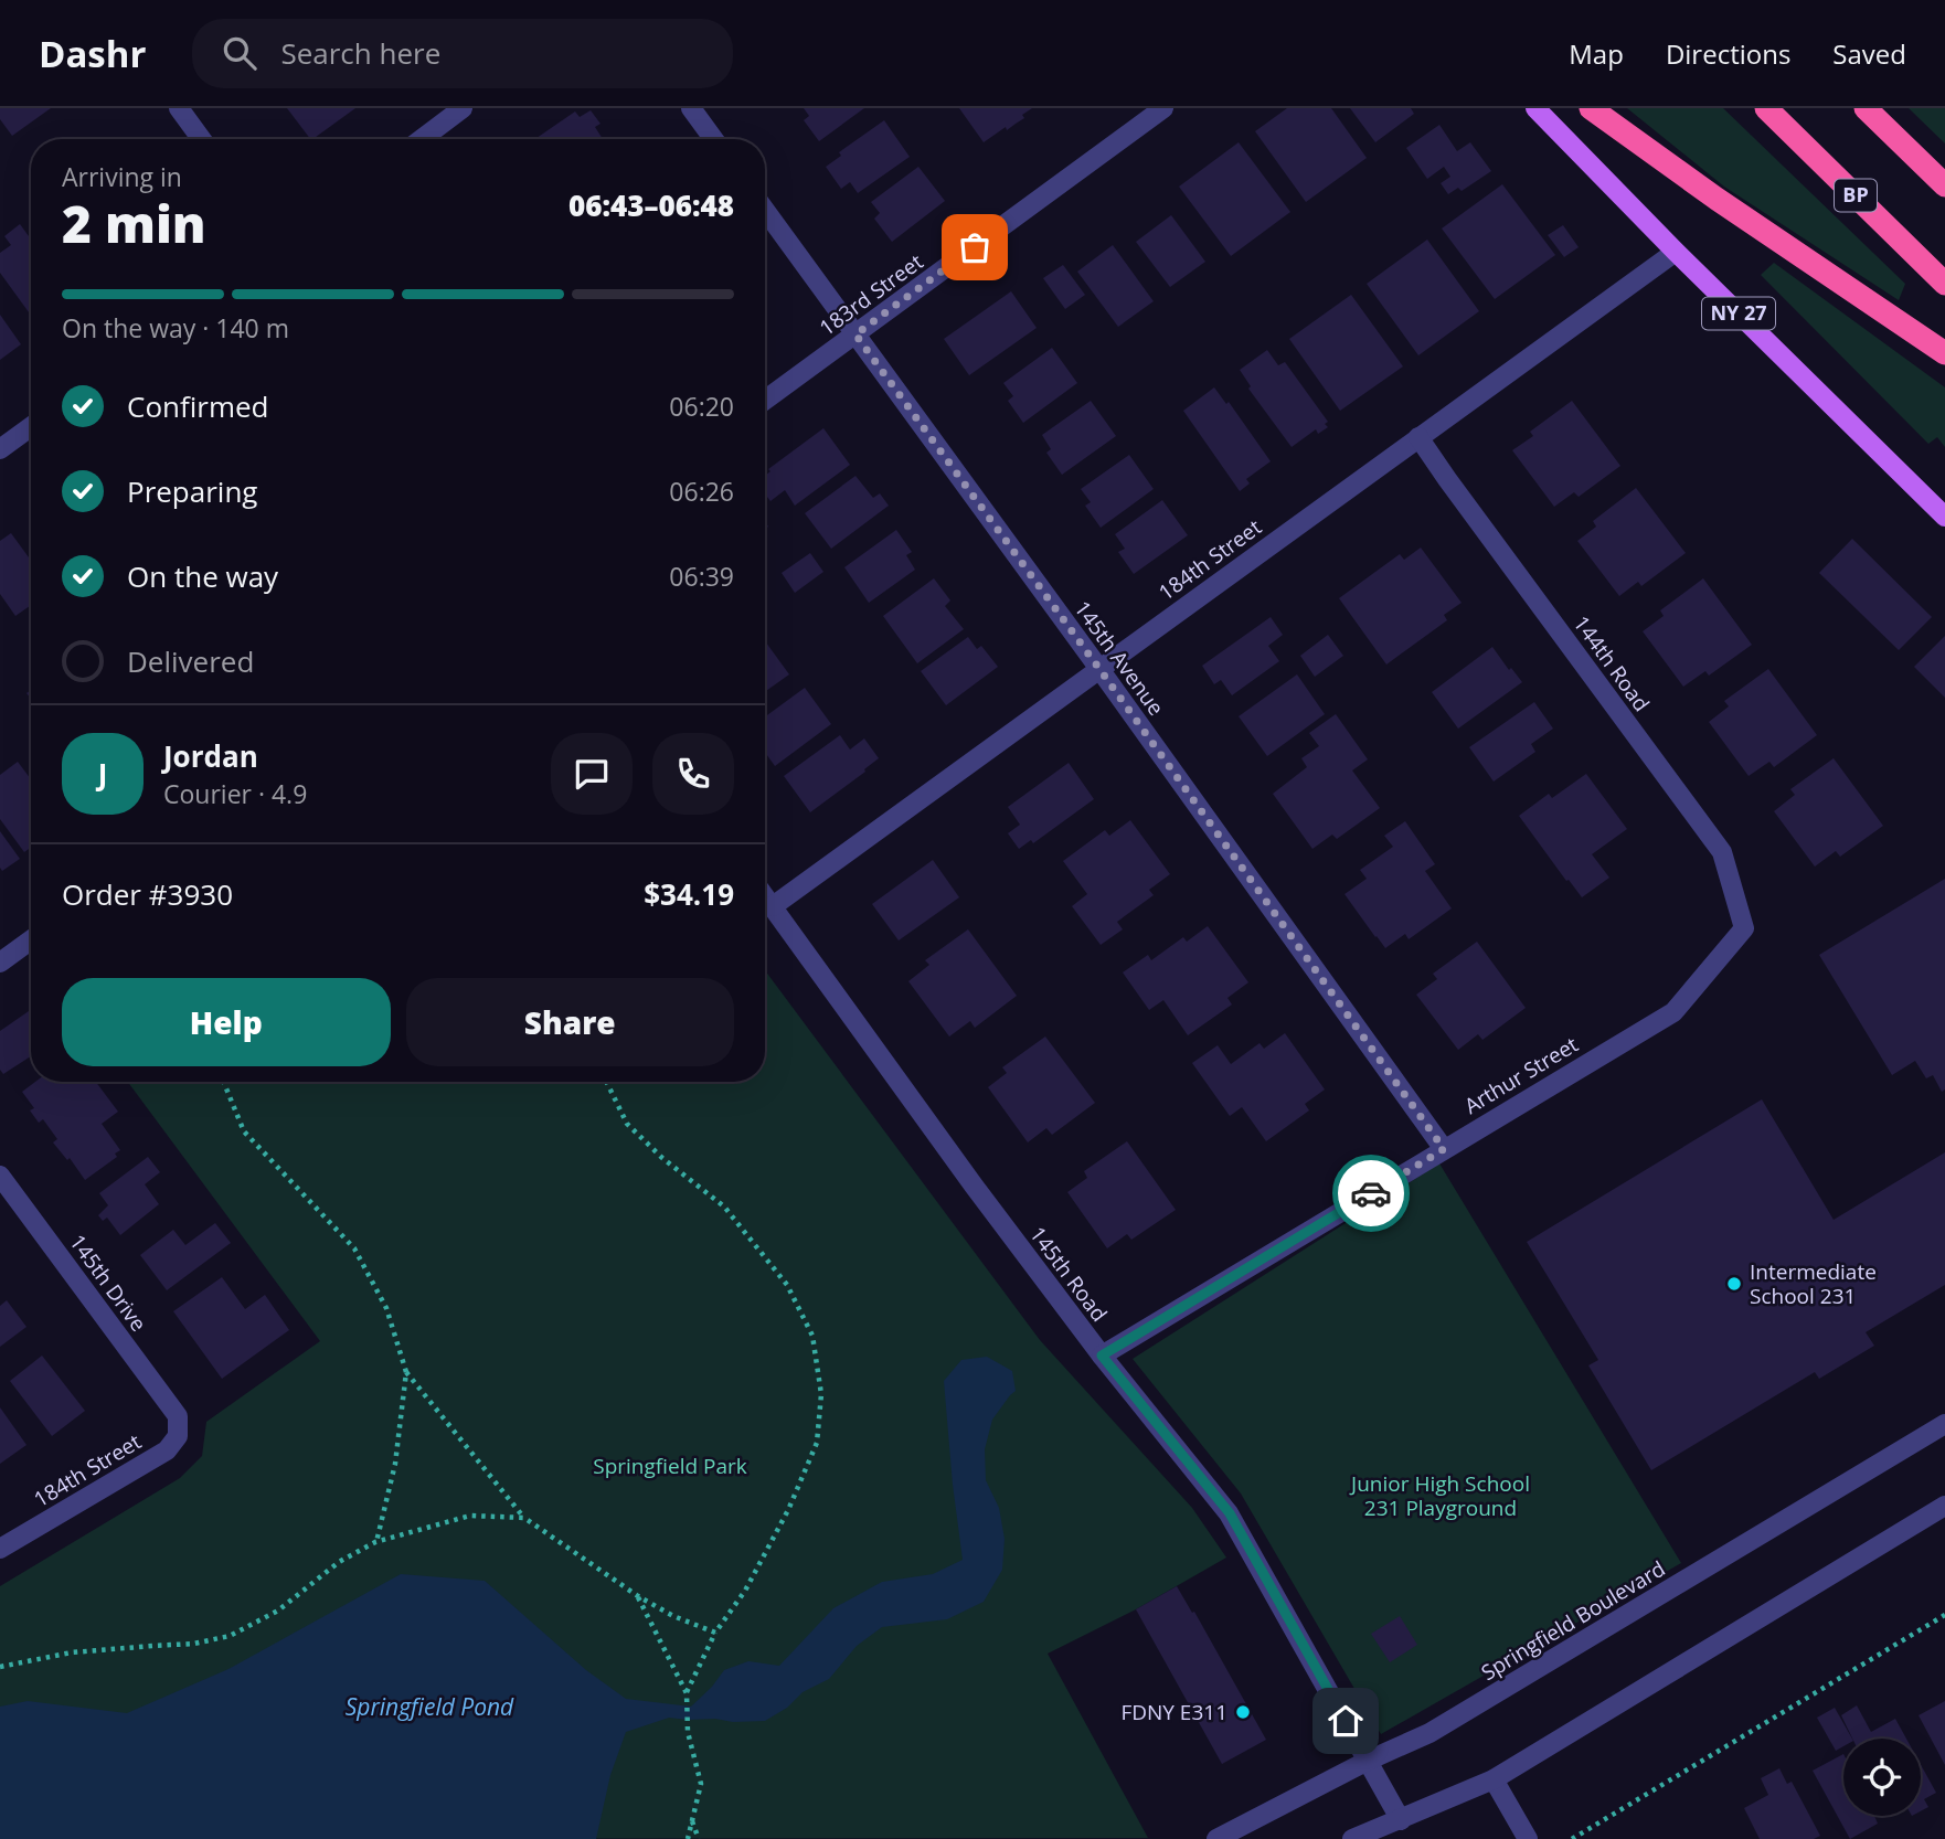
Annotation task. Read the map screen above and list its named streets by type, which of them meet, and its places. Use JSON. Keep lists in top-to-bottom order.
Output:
{
  "streets": {
    "highway": ["BP"],
    "main road": ["NY 27"],
    "street": [
      "183rd Street",
      "184th Street",
      "145th Avenue",
      "144th Road",
      "Arthur Street",
      "145th Road",
      "145th Drive",
      "Springfield Boulevard"
    ]
  },
  "crossings": [
    ["183rd Street", "145th Avenue"],
    ["NY 27", "184th Street"],
    ["184th Street", "145th Avenue"],
    ["184th Street", "144th Road"],
    ["184th Street", "145th Road"],
    ["184th Street", "145th Drive"],
    ["145th Avenue", "Arthur Street"],
    ["144th Road", "Arthur Street"],
    ["Arthur Street", "145th Road"],
    ["145th Road", "Springfield Boulevard"]
  ],
  "water": ["Springfield Pond"],
  "parks": ["Springfield Park", "Junior High School 231 Playground"],
  "places": ["Intermediate School 231", "FDNY E311"],
  "page": {
    "header": "Dashr",
    "search": "Search here",
    "nav": ["Map", "Directions", "Saved"],
    "heading": ["2 min", "Arriving in", "06:43–06:48"],
    "panel": [
      "Jordan",
      "Courier · 4.9",
      "Order #3930",
      "$34.19"
    ],
    "bar": "On the way · 140 m",
    "list": [
      ["Confirmed", "06:20"],
      ["Preparing", "06:26"],
      ["On the way", "06:39"],
      "Delivered"
    ],
    "round": "J",
    "buttons": ["Help", "Share"]
  }
}
